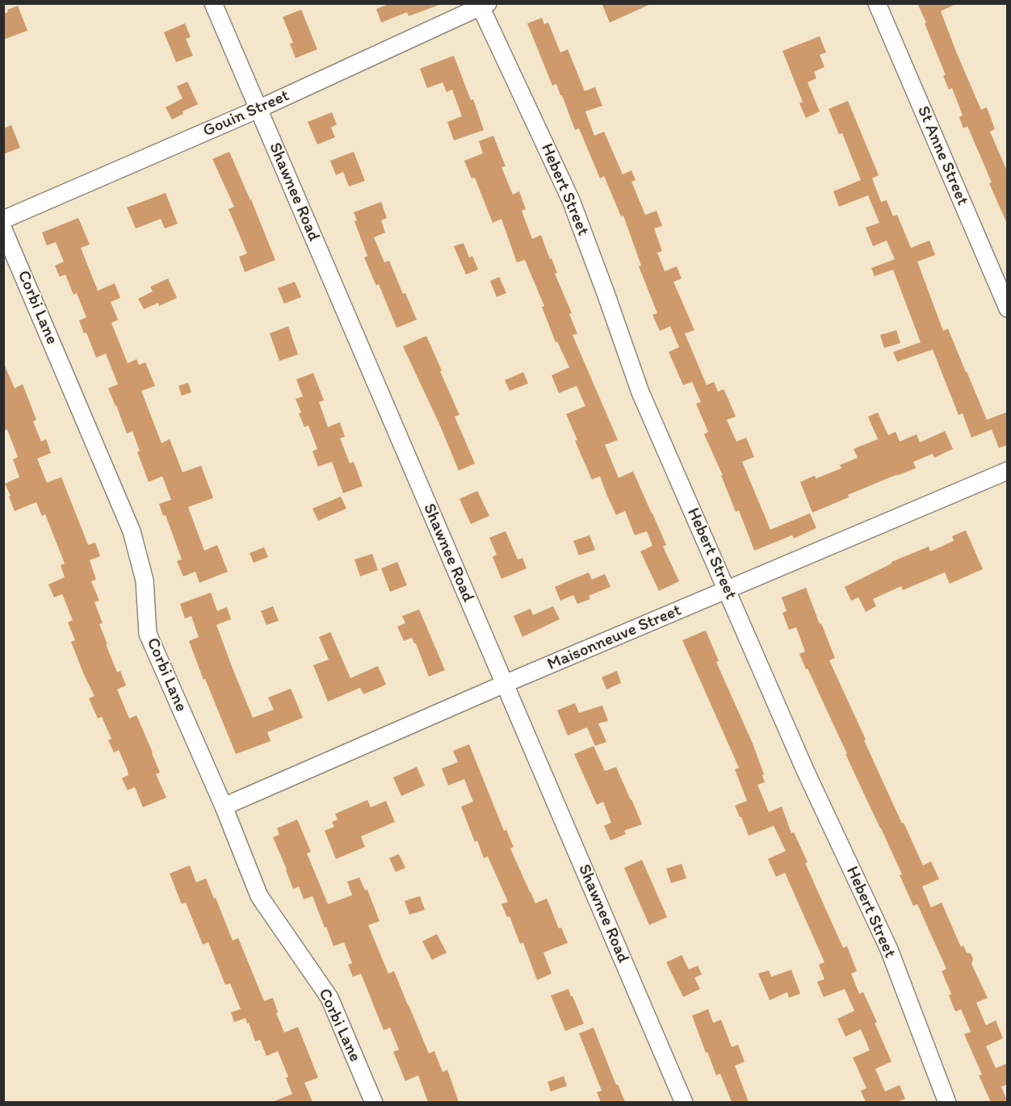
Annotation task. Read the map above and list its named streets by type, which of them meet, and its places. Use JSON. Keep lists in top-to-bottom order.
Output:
{
  "streets": {
    "street": [
      "Gouin Street",
      "St Anne Street",
      "Hebert Street",
      "Shawnee Road",
      "Corbi Lane",
      "Maisonneuve Street"
    ]
  },
  "crossings": [
    ["Gouin Street", "Hebert Street"],
    ["Gouin Street", "Shawnee Road"],
    ["Hebert Street", "Maisonneuve Street"],
    ["Shawnee Road", "Maisonneuve Street"],
    ["Corbi Lane", "Maisonneuve Street"]
  ]
}
